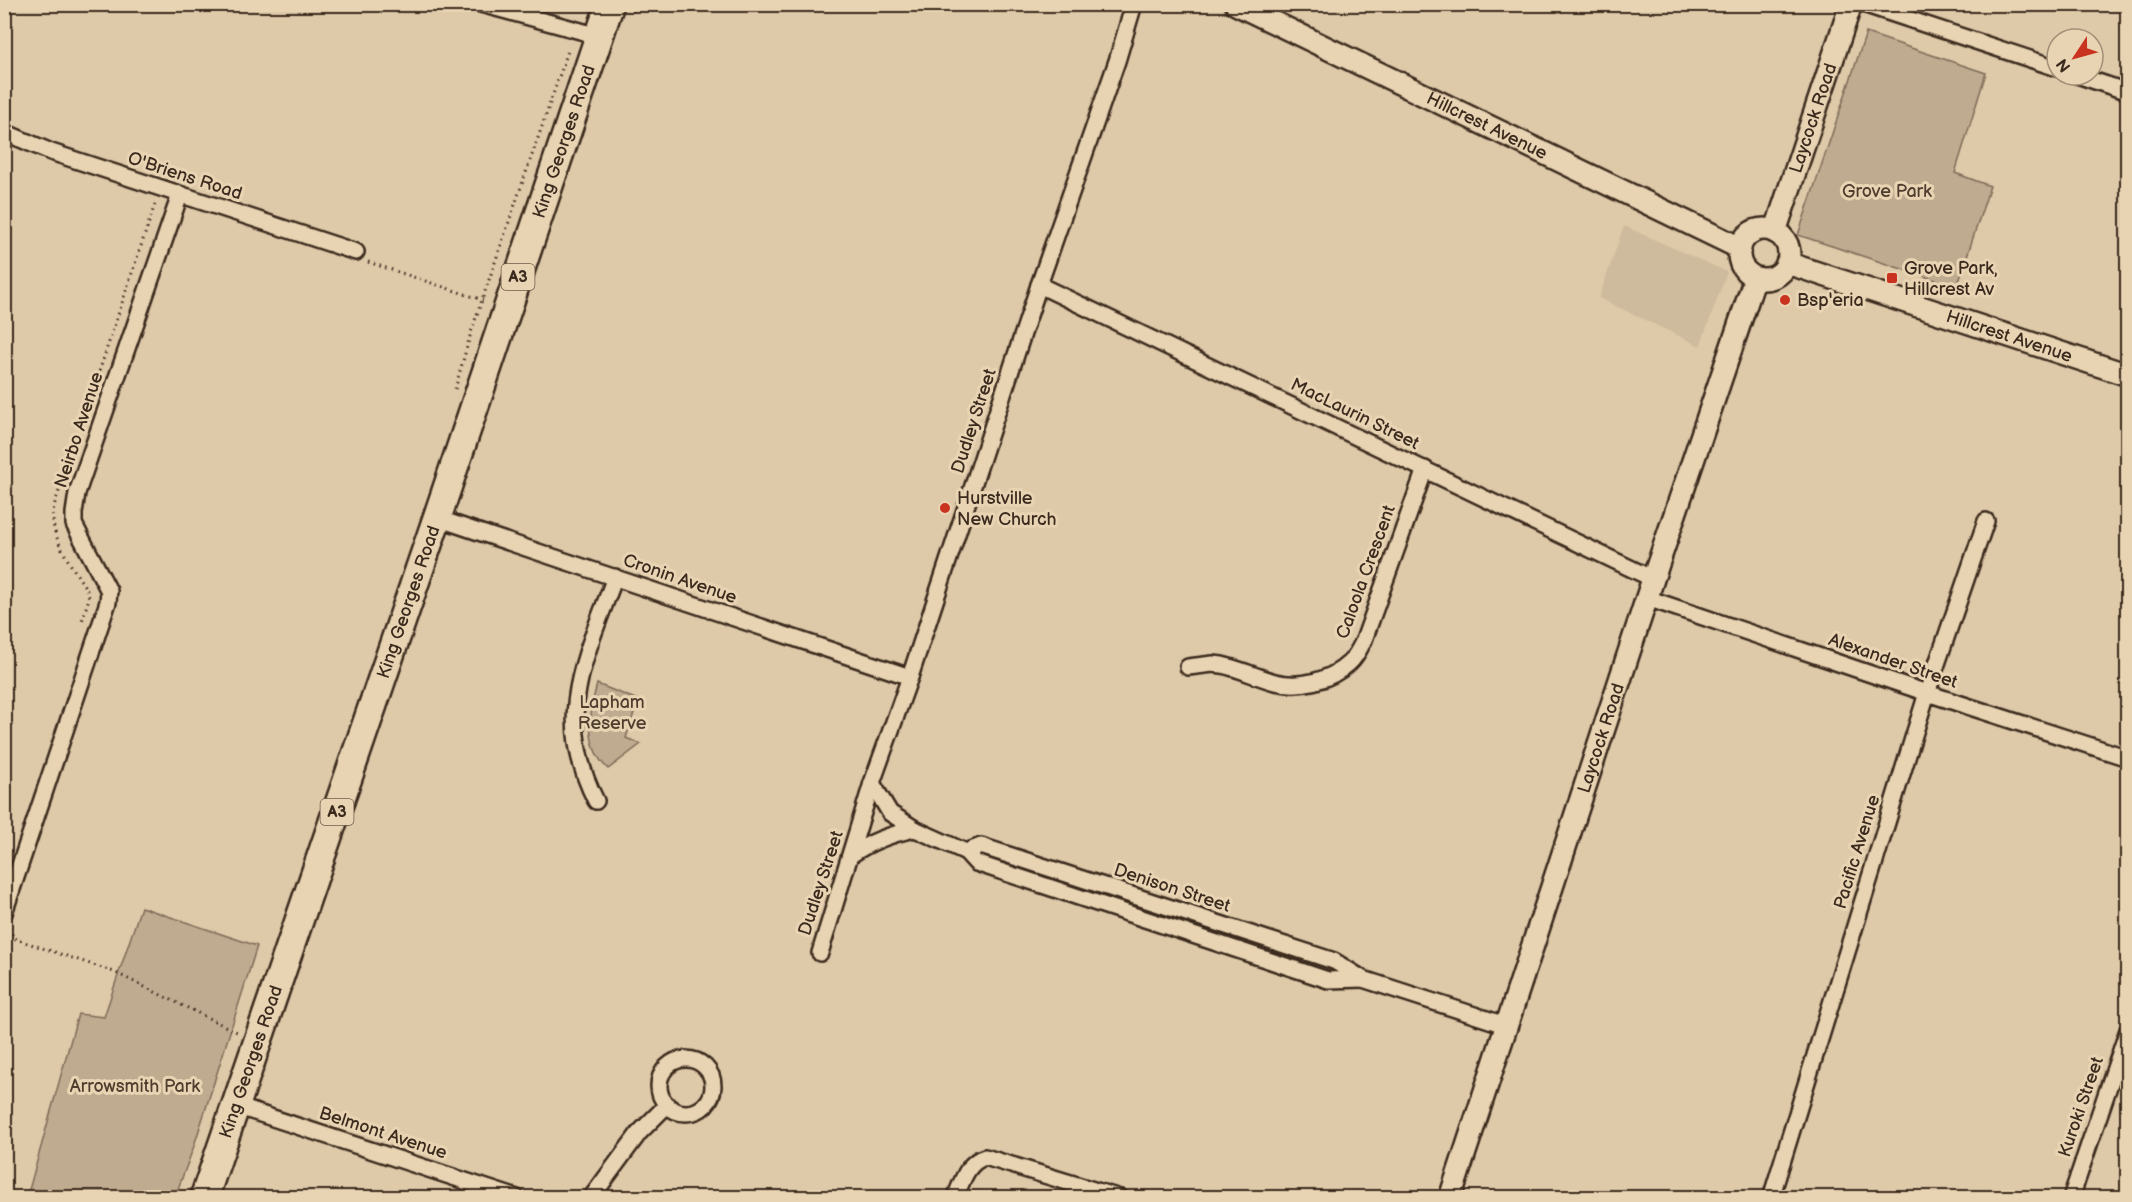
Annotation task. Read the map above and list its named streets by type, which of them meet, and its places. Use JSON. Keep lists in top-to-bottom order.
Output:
{
  "streets": {
    "highway": ["King Georges Road", "A3"],
    "street": [
      "Laycock Road",
      "Hillcrest Avenue",
      "O'Briens Road",
      "MacLaurin Street",
      "Dudley Street",
      "Neirbo Avenue",
      "Caloola Crescent",
      "Cronin Avenue",
      "Alexander Street",
      "Pacific Avenue",
      "Kuroki Street",
      "Belmont Avenue"
    ]
  },
  "crossings": [
    ["Laycock Road", "Hillcrest Avenue"],
    ["Laycock Road", "MacLaurin Street"],
    ["Laycock Road", "Alexander Street"],
    ["King Georges Road", "Cronin Avenue"],
    ["King Georges Road", "Belmont Avenue"],
    ["O'Briens Road", "Neirbo Avenue"],
    ["MacLaurin Street", "Dudley Street"],
    ["MacLaurin Street", "Caloola Crescent"],
    ["MacLaurin Street", "Alexander Street"],
    ["Dudley Street", "Cronin Avenue"],
    ["Alexander Street", "Pacific Avenue"]
  ],
  "parks": ["Grove Park", "Lapham Reserve", "Arrowsmith Park"],
  "places": {
    "transit": ["Grove Park, Hillcrest Av"],
    "other": ["Bsp'eria", "Hurstville New Church"]
  },
  "north": "bottom left"
}
